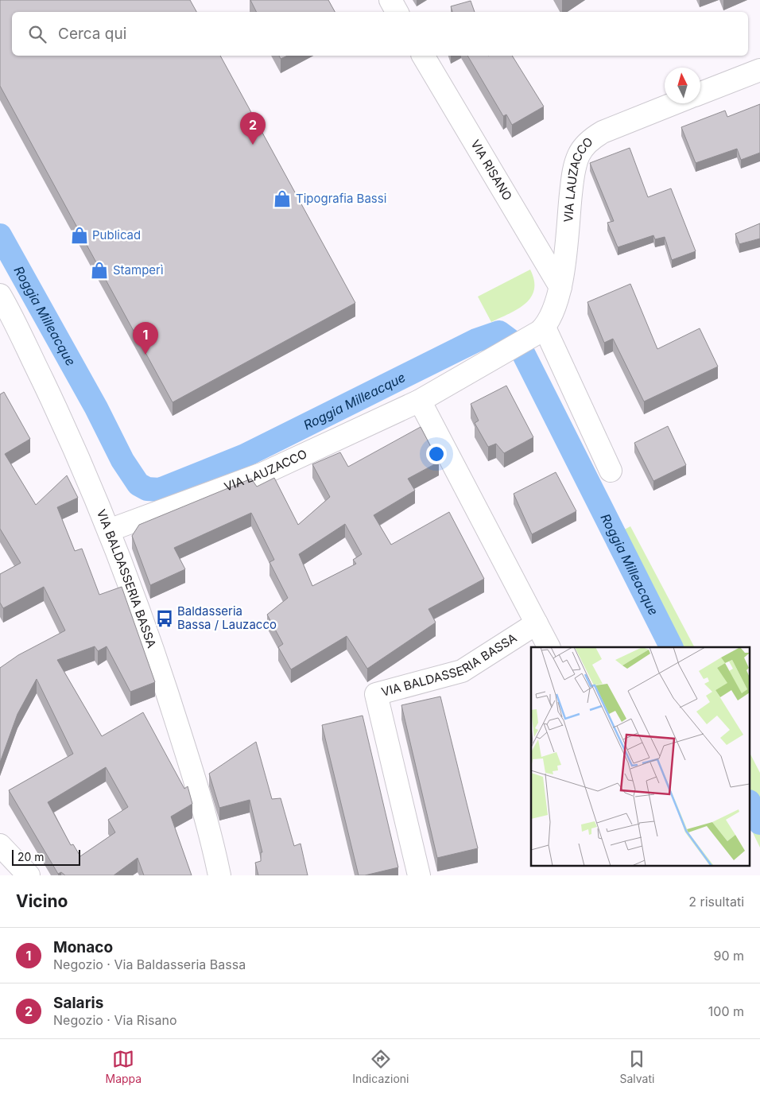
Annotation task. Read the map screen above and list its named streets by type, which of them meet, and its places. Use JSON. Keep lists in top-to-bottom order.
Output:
{
  "streets": {
    "street": ["VIA RISANO", "VIA LAUZACCO", "VIA BALDASSERIA BASSA"]
  },
  "crossings": [
    ["VIA RISANO", "VIA LAUZACCO"],
    ["VIA LAUZACCO", "VIA BALDASSERIA BASSA"]
  ],
  "water": ["Roggia Milleacque"],
  "places": {
    "shop": ["Tipografia Bassi", "Publicad", "Stamperì"],
    "bus stop": ["Baldasseria Bassa / Lauzacco"]
  },
  "scale_bar": "20 m",
  "north": "top",
  "page": {
    "search": "Cerca qui",
    "pins": ["2", "1"],
    "scale": "20 m",
    "heading": ["Vicino", "2 risultati"],
    "list": [
      {
        "mark": "1",
        "name": "Monaco",
        "note": "Negozio · Via Baldasseria Bassa",
        "value": "90 m"
      },
      {
        "mark": "2",
        "name": "Salaris",
        "note": "Negozio · Via Risano",
        "value": "100 m"
      }
    ],
    "nav": ["Mappa", "Indicazioni", "Salvati"]
  }
}
